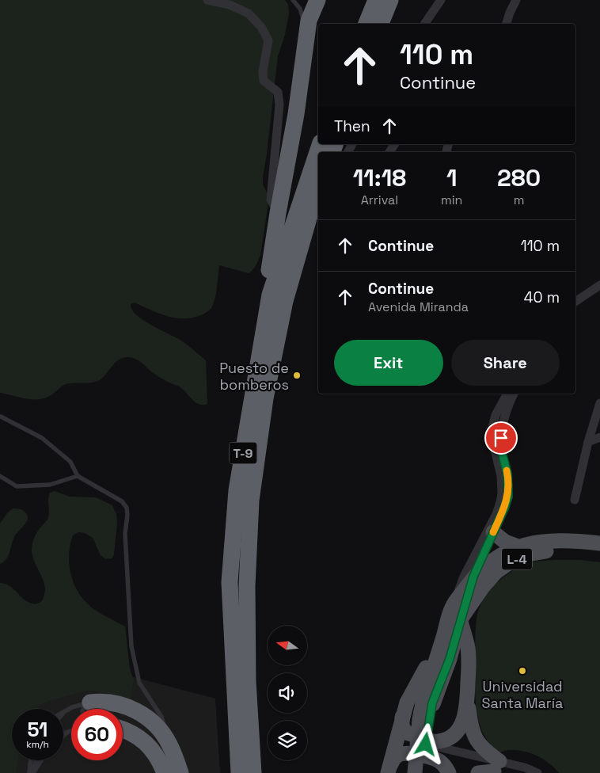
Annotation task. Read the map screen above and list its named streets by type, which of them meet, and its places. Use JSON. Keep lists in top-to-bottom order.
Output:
{
  "streets": {
    "highway": ["T-9"],
    "main road": ["L-4"]
  },
  "places": ["Puesto de bomberos", "Universidad Santa María"],
  "north": "left",
  "page": {
    "turn": ["110 m", "Continue"],
    "then": "Then",
    "eta": [
      "11:18",
      "Arrival",
      "1",
      "min",
      "280",
      "m"
    ],
    "list": [
      {
        "name": "Continue",
        "value": "110 m"
      },
      {
        "name": "Continue",
        "note": "Avenida Miranda",
        "value": "40 m"
      }
    ],
    "buttons": ["Exit", "Share"],
    "speed": "51 km/h",
    "limit": "60"
  }
}
